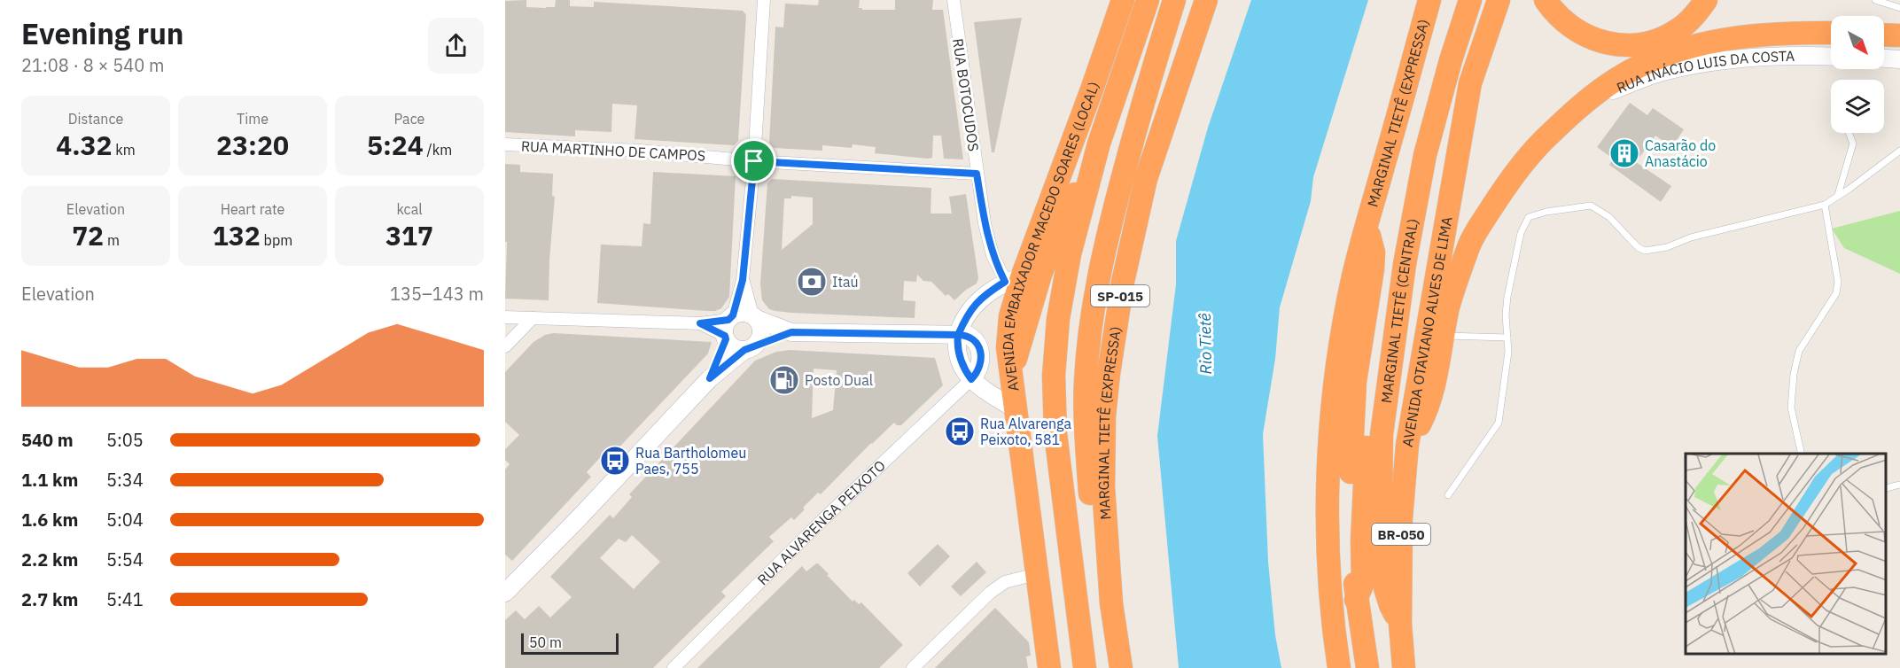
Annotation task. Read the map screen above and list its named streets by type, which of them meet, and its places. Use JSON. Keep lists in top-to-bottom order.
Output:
{
  "streets": {
    "highway": [
      "MARGINAL TIETÊ (EXPRESSA)",
      "AVENIDA EMBAIXADOR MACEDO SOARES (LOCAL)",
      "SP-015",
      "MARGINAL TIETÊ (CENTRAL)",
      "AVENIDA OTAVIANO ALVES DE LIMA",
      "BR-050"
    ],
    "street": [
      "RUA INÁCIO LUIS DA COSTA",
      "RUA BOTOCUDOS",
      "RUA MARTINHO DE CAMPOS",
      "RUA ALVARENGA PEIXOTO"
    ]
  },
  "crossings": [
    ["RUA BOTOCUDOS", "RUA MARTINHO DE CAMPOS"],
    ["RUA BOTOCUDOS", "AVENIDA EMBAIXADOR MACEDO SOARES (LOCAL)"],
    ["MARGINAL TIETÊ (CENTRAL)", "AVENIDA OTAVIANO ALVES DE LIMA"]
  ],
  "water": ["Rio Tietê"],
  "places": {
    "building": ["Casarão do Anastácio"],
    "bank": ["Itaú"],
    "fuel station": ["Posto Dual"],
    "bus stop": ["Rua Alvarenga Peixoto, 581", "Rua Bartholomeu Paes, 755"]
  },
  "scale_bar": "50 m",
  "north": "bottom right",
  "page": {
    "heading": ["Evening run", "21:08 · 8 × 540 m"],
    "stats": [
      ["Distance", "4.32 km"],
      ["Time", "23:20"],
      ["Pace", "5:24 /km"],
      ["Elevation", "72 m"],
      ["Heart rate", "132 bpm"],
      ["kcal", "317"]
    ],
    "chart": ["Elevation", "135–143 m"],
    "list": [
      {
        "name": "540 m",
        "note": "5:05"
      },
      {
        "name": "1.1 km",
        "note": "5:34"
      },
      {
        "name": "1.6 km",
        "note": "5:04"
      },
      {
        "name": "2.2 km",
        "note": "5:54"
      },
      {
        "name": "2.7 km",
        "note": "5:41"
      }
    ],
    "scale": "50 m"
  }
}
